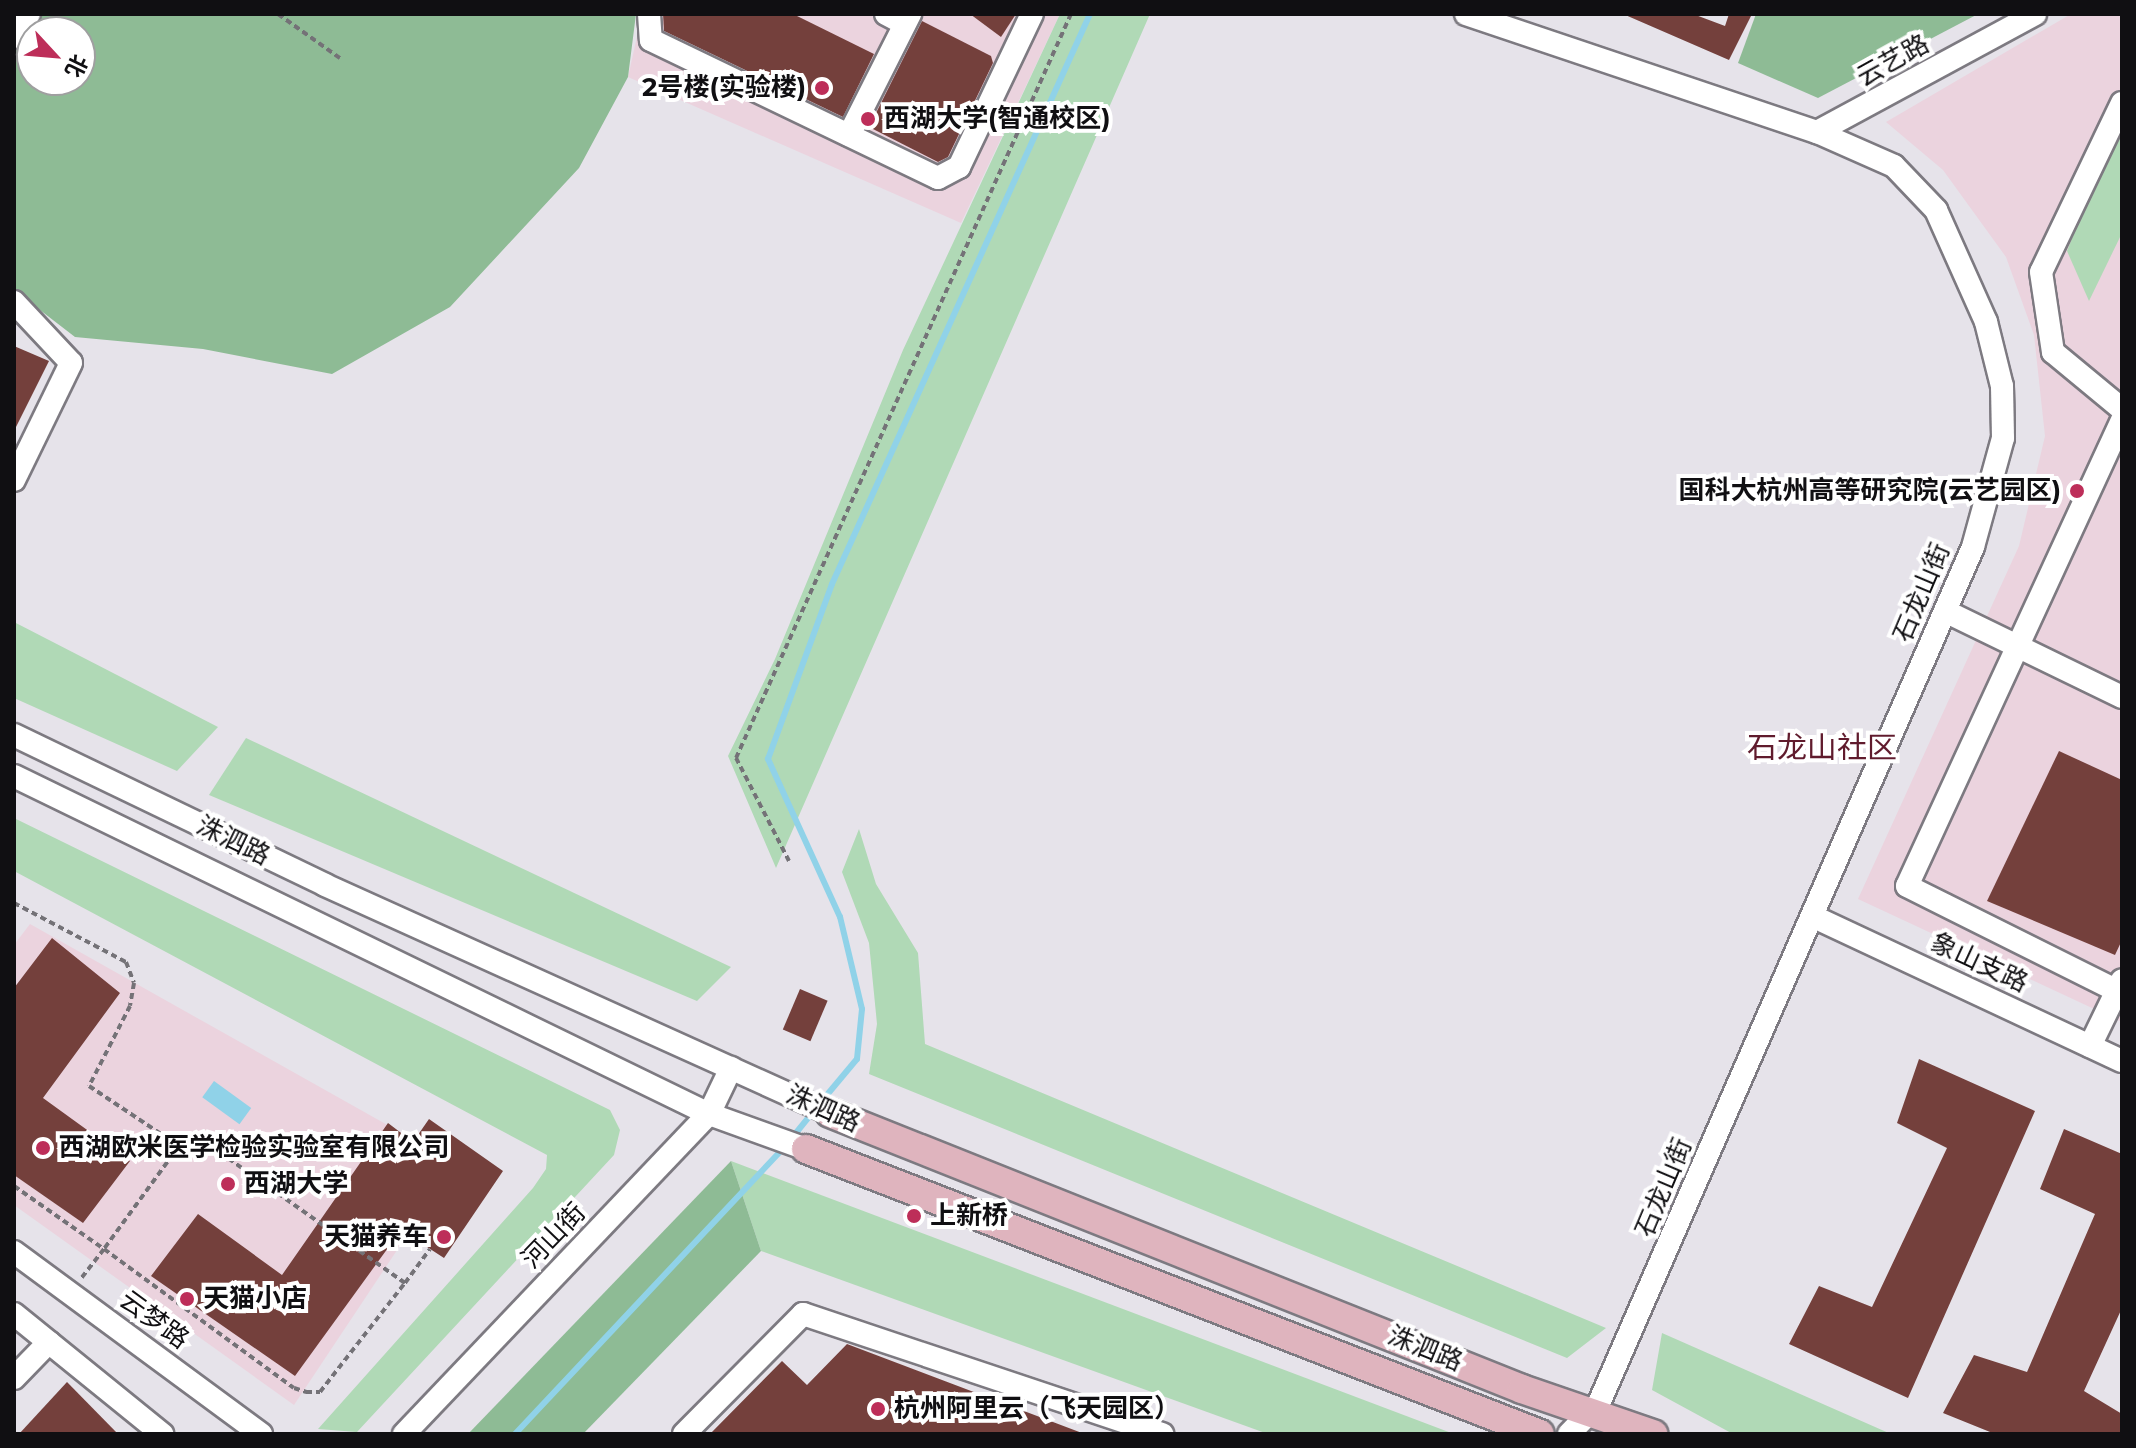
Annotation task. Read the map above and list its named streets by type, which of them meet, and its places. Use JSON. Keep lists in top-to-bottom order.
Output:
{
  "streets": {
    "main road": ["洙泗路"],
    "street": [
      "云艺路",
      "石龙山街",
      "象山支路",
      "河山街",
      "云梦路"
    ]
  },
  "crossings": [
    ["云艺路", "石龙山街"],
    ["石龙山街", "洙泗路"],
    ["石龙山街", "象山支路"],
    ["洙泗路", "河山街"]
  ],
  "districts": ["石龙山社区"],
  "places": [
    "2号楼(实验楼)",
    "西湖大学(智通校区)",
    "国科大杭州高等研究院(云艺园区)",
    "西湖欧米医学检验实验室有限公司",
    "西湖大学",
    "上新桥",
    "天猫养车",
    "天猫小店",
    "杭州阿里云（飞天园区）"
  ],
  "north": "bottom right"
}
